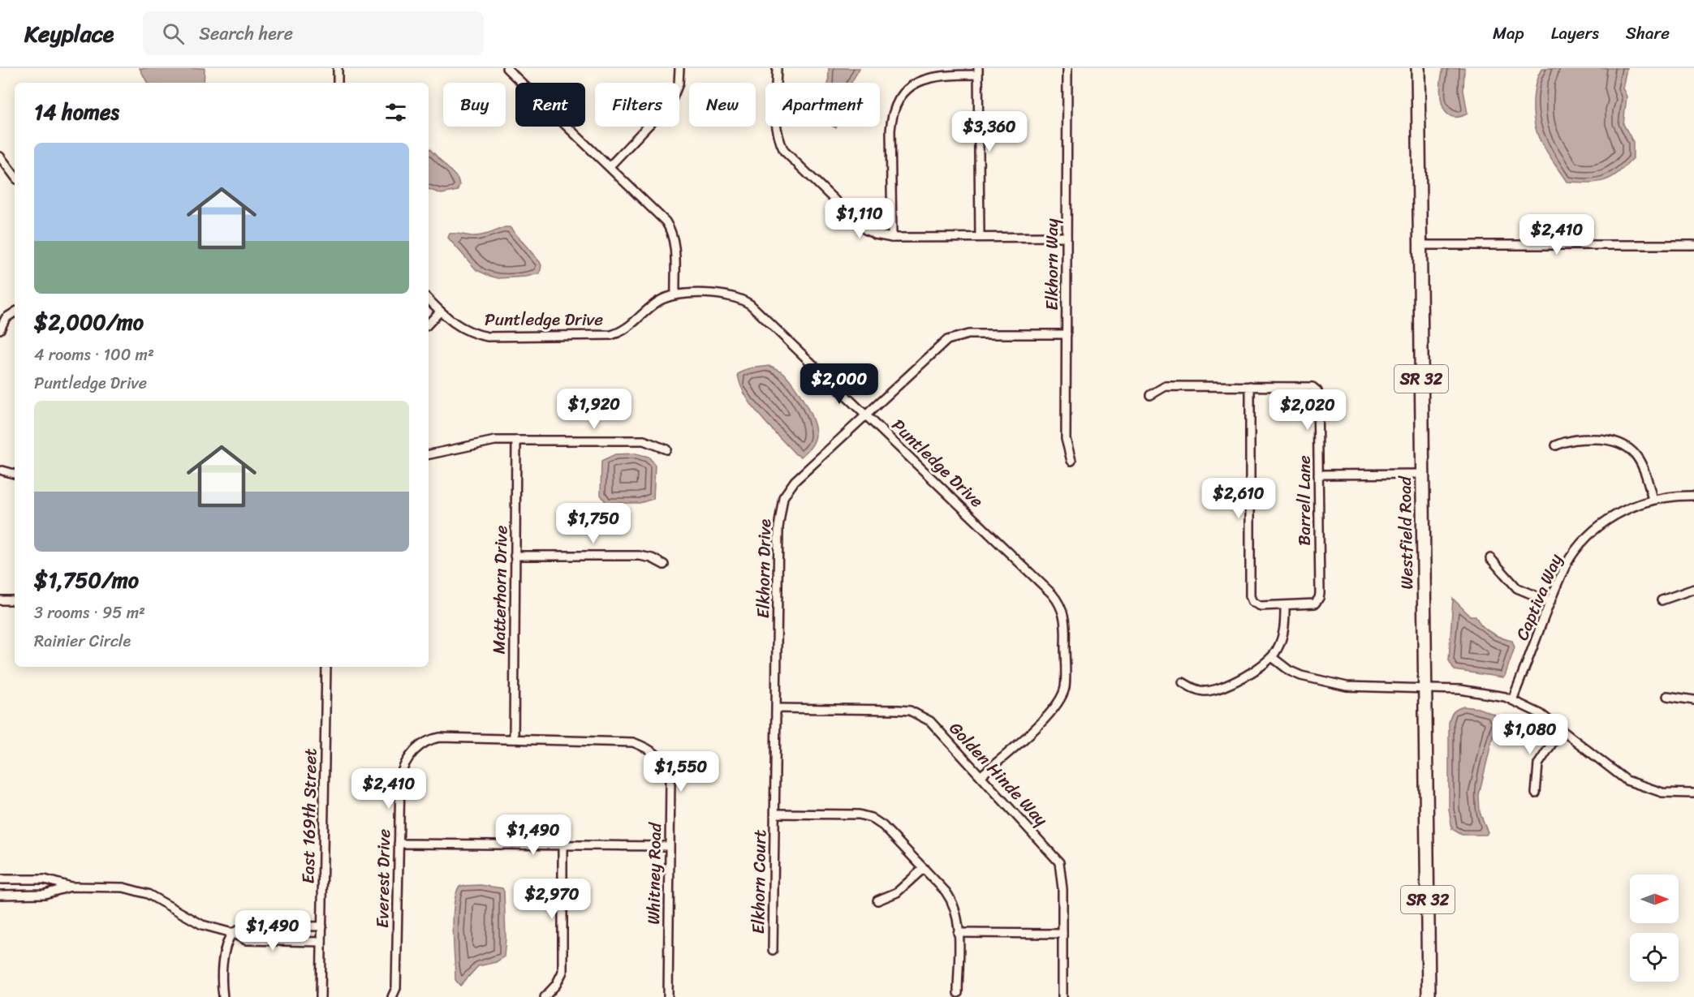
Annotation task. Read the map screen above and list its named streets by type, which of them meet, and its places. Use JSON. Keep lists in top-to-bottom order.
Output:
{
  "streets": {
    "main road": ["SR 32", "Westfield Road"],
    "street": [
      "Elkhorn Way",
      "Puntledge Drive",
      "Barrell Lane",
      "Elkhorn Drive",
      "Matterhorn Drive",
      "Captiva Way",
      "Golden Hinde Way",
      "East 169th Street",
      "Whitney Road",
      "Everest Drive",
      "Elkhorn Court"
    ]
  },
  "crossings": [
    ["Elkhorn Way", "Elkhorn Drive"],
    ["Puntledge Drive", "Elkhorn Drive"],
    ["Puntledge Drive", "Golden Hinde Way"],
    ["Elkhorn Drive", "Golden Hinde Way"],
    ["Elkhorn Drive", "Elkhorn Court"],
    ["Matterhorn Drive", "Whitney Road"],
    ["Matterhorn Drive", "Everest Drive"],
    ["Whitney Road", "Everest Drive"]
  ],
  "north": "right",
  "page": {
    "header": "Keyplace",
    "search": "Search here",
    "nav": ["Map", "Layers", "Share"],
    "chip": [
      "Buy",
      "Rent",
      "Filters",
      "New",
      "Apartment"
    ],
    "heading": "14 homes",
    "price": [
      "$3,360",
      "$1,110",
      "$2,410",
      "$2,000",
      "$1,920",
      "$2,020",
      "$2,610",
      "$1,750",
      "$1,080",
      "$1,550",
      "$2,410",
      "$1,490",
      "$2,970",
      "$1,490"
    ],
    "list": [
      {
        "name": "$2,000/mo",
        "note": "4 rooms · 100 m² · Puntledge Drive"
      },
      {
        "name": "$1,750/mo",
        "note": "3 rooms · 95 m² · Rainier Circle"
      }
    ]
  }
}
